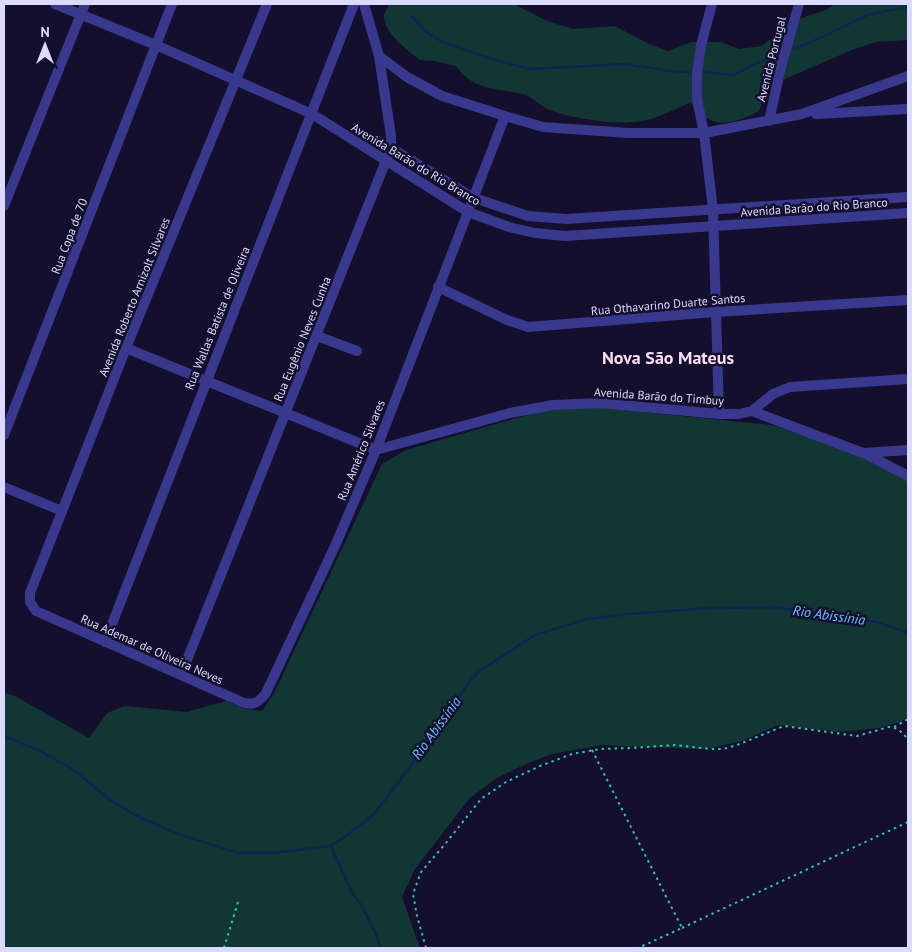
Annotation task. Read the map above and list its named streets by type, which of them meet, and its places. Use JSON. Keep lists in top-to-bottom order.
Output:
{
  "streets": {
    "street": [
      "Avenida Portugal",
      "Avenida Barão do Rio Branco",
      "Rua Copa de 70",
      "Avenida Roberto Arnizolt Silvares",
      "Rua Othavarino Duarte Santos",
      "Rua Wallas Batista de Oliveira",
      "Rua Eugênio Neves Cunha",
      "Avenida Barão do Timbuy",
      "Rua Américo Silvares",
      "Rua Ademar de Oliveira Neves"
    ]
  },
  "crossings": [
    ["Avenida Barão do Rio Branco", "Rua Copa de 70"],
    ["Avenida Barão do Rio Branco", "Avenida Roberto Arnizolt Silvares"],
    ["Avenida Barão do Rio Branco", "Rua Wallas Batista de Oliveira"],
    ["Avenida Barão do Rio Branco", "Rua Eugênio Neves Cunha"],
    ["Avenida Barão do Rio Branco", "Rua Américo Silvares"],
    ["Avenida Roberto Arnizolt Silvares", "Rua Ademar de Oliveira Neves"],
    ["Rua Othavarino Duarte Santos", "Rua Américo Silvares"],
    ["Rua Wallas Batista de Oliveira", "Rua Ademar de Oliveira Neves"],
    ["Rua Eugênio Neves Cunha", "Rua Ademar de Oliveira Neves"],
    ["Avenida Barão do Timbuy", "Rua Américo Silvares"],
    ["Rua Américo Silvares", "Rua Ademar de Oliveira Neves"]
  ],
  "districts": ["Nova São Mateus"],
  "water": ["Rio Abissínia"],
  "north": "top"
}
